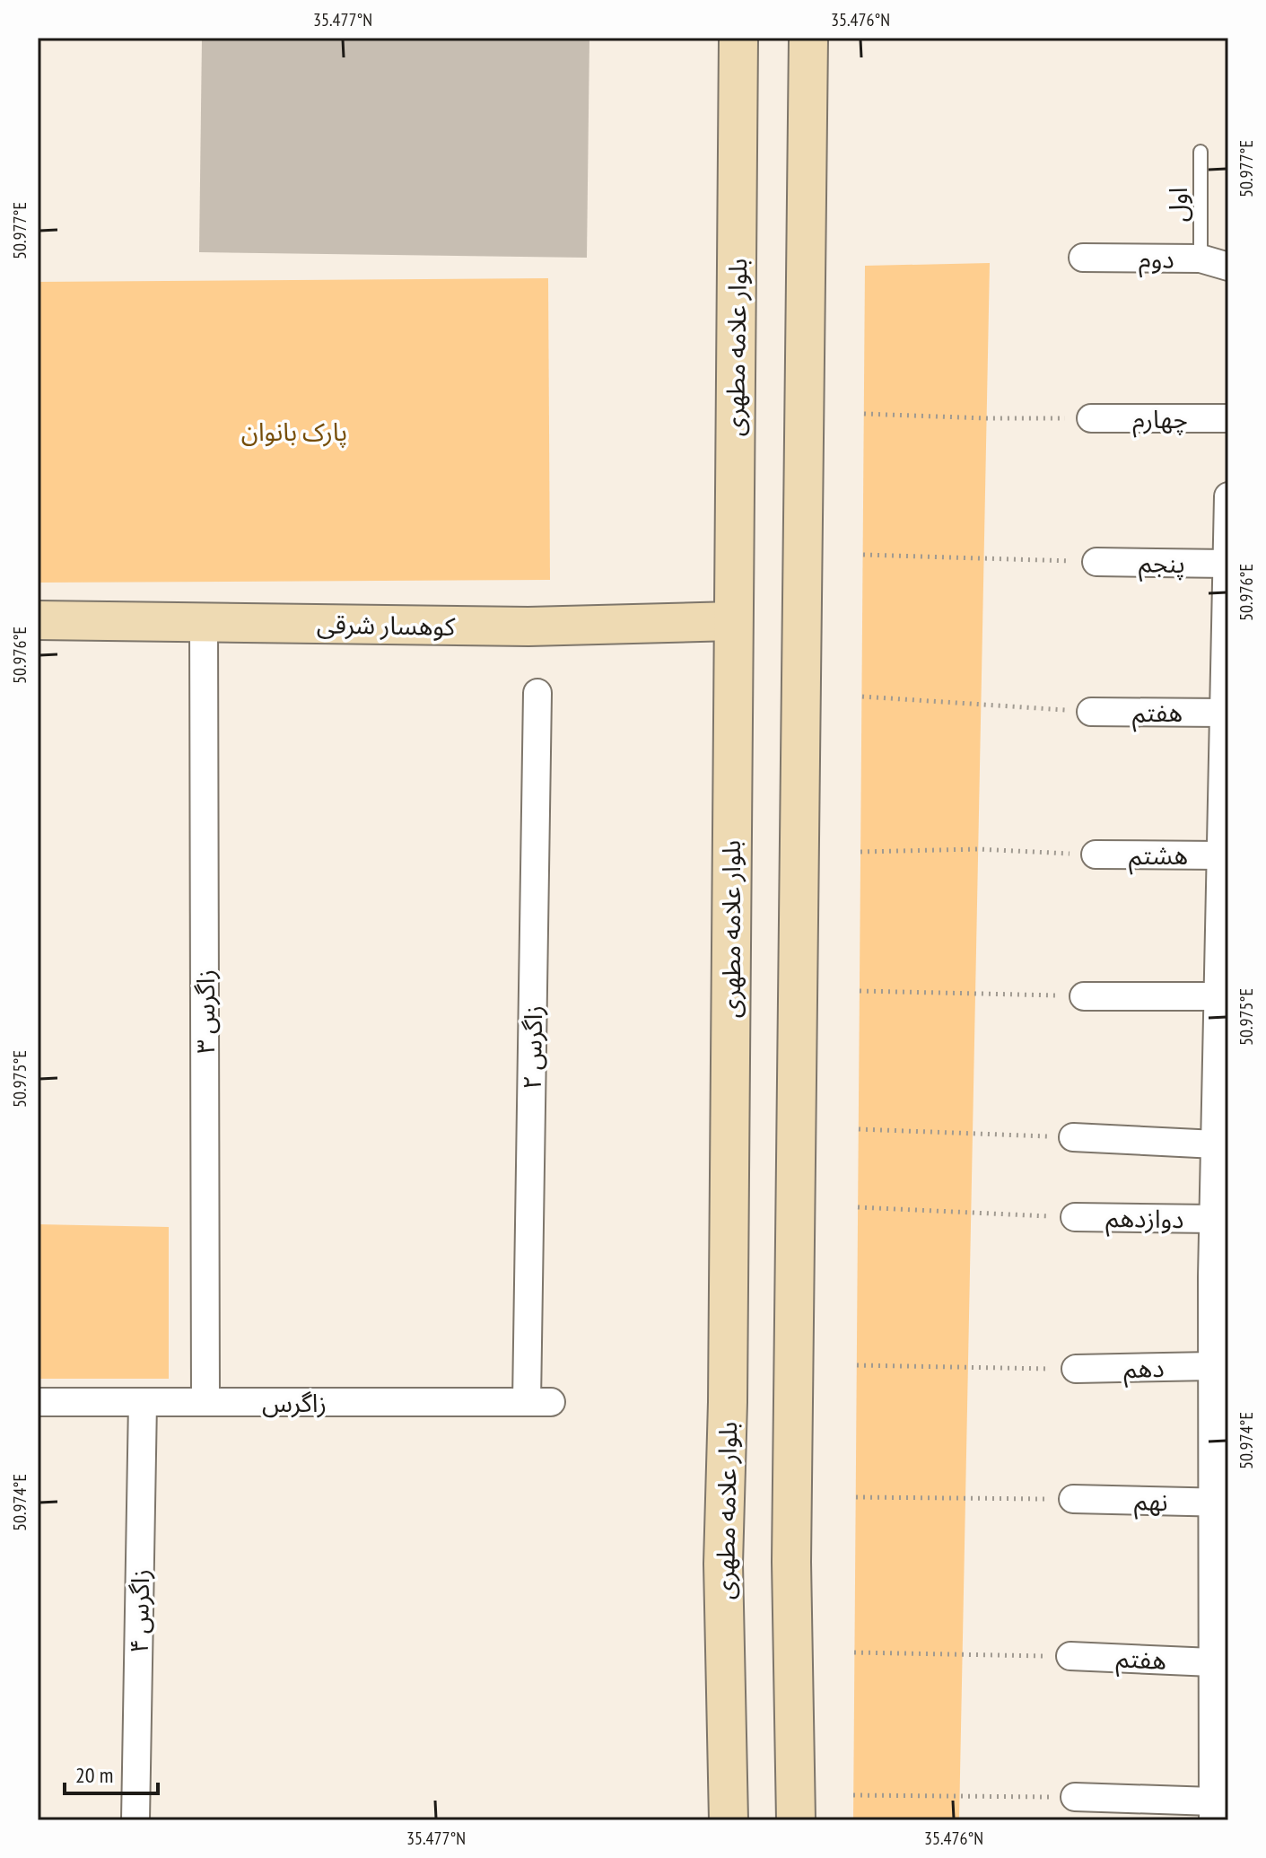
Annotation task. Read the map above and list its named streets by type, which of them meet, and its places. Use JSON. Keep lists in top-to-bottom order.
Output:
{
  "streets": {
    "main road": ["بلوار علامه مطهری", "کوهسار شرقی"],
    "street": [
      "دوم",
      "چهارم",
      "پنجم",
      "هفتم",
      "هشتم",
      "زاگرس ۳",
      "زاگرس ۲",
      "دوازدهم",
      "دهم",
      "زاگرس",
      "نهم",
      "زاگرس ۴"
    ],
    "lane": ["اول"]
  },
  "crossings": [
    ["اول", "دوم"],
    ["بلوار علامه مطهری", "کوهسار شرقی"],
    ["کوهسار شرقی", "زاگرس ۳"],
    ["زاگرس ۳", "زاگرس"],
    ["زاگرس ۲", "زاگرس"],
    ["زاگرس", "زاگرس ۴"]
  ],
  "parks": ["پارک بانوان"],
  "scale_bar": "20 m",
  "coordinates": [
    "35.477°N",
    "35.476°N",
    "50.977°E",
    "50.976°E",
    "50.975°E",
    "50.974°E"
  ]
}
